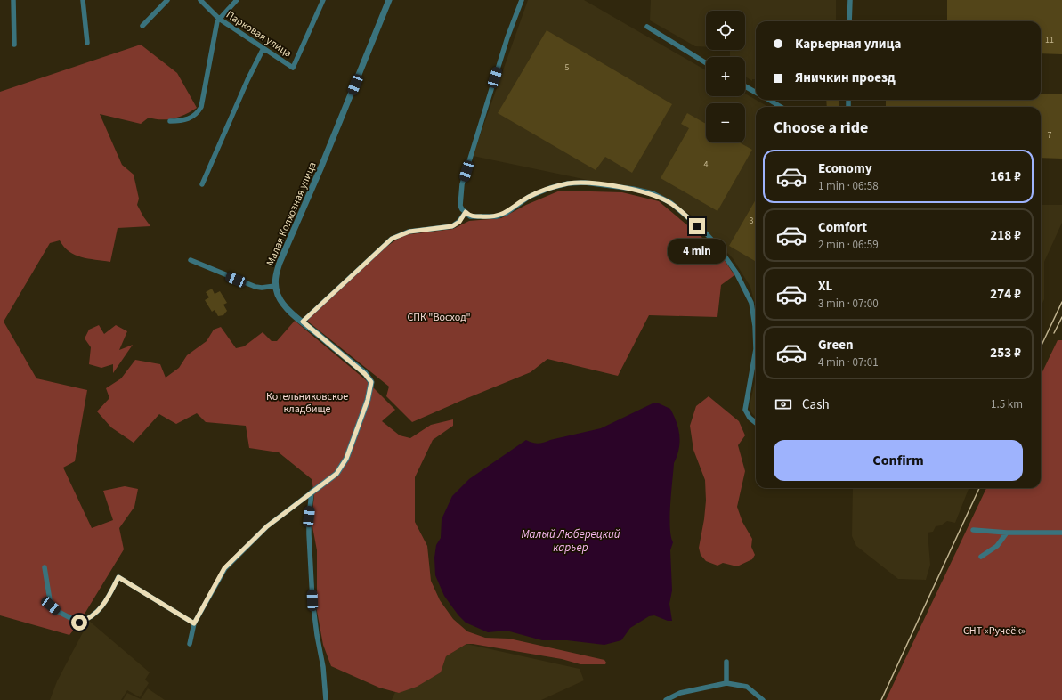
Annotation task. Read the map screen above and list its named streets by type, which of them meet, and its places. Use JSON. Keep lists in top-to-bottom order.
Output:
{
  "streets": {
    "street": ["Парковая улица", "Малая Колхозная улица"]
  },
  "water": ["Малый Люберецкий карьер"],
  "parks": ["СПК \"Восход\"", "Котельниковское кладбище", "СНТ «Ручеёк»"],
  "house_numbers": [
    "11",
    "5",
    "7",
    "4",
    "3"
  ],
  "page": {
    "map_buttons": ["+", "−"],
    "banner": ["Карьерная улица", "Яничкин проезд"],
    "heading": "Choose a ride",
    "list": [
      {
        "name": "Economy",
        "note": "1 min · 06:58",
        "value": "161 ₽"
      },
      {
        "name": "Comfort",
        "note": "2 min · 06:59",
        "value": "218 ₽"
      },
      {
        "name": "XL",
        "note": "3 min · 07:00",
        "value": "274 ₽"
      },
      {
        "name": "Green",
        "note": "4 min · 07:01",
        "value": "253 ₽"
      }
    ],
    "bubble": "4 min",
    "pay": ["Cash", "1.5 km"],
    "buttons": "Confirm"
  }
}
